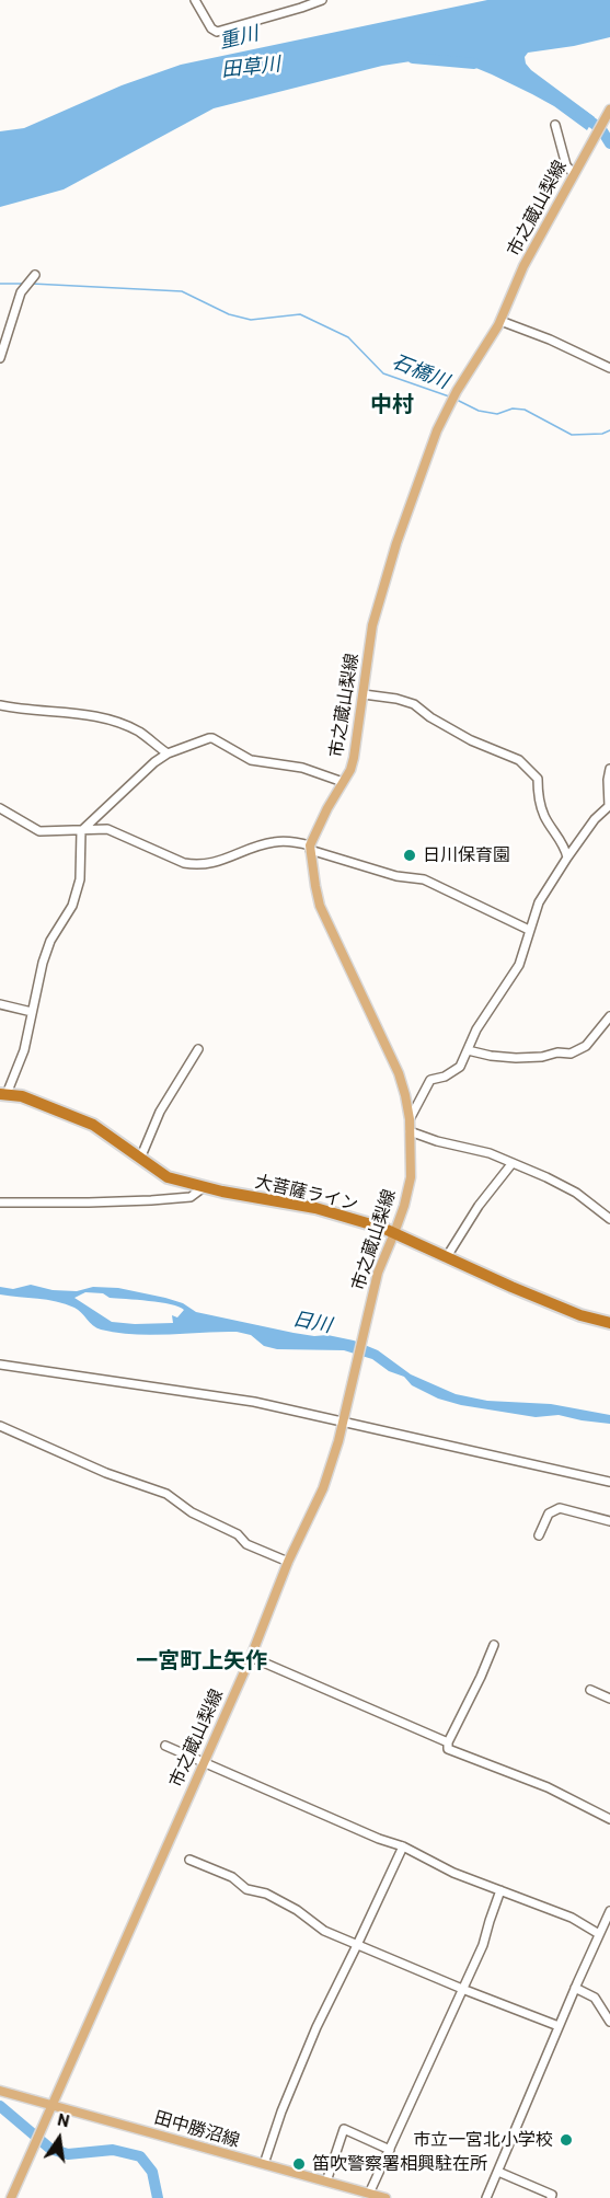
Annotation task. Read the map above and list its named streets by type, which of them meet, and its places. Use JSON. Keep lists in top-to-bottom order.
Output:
{
  "streets": {
    "highway": ["大菩薩ライン"],
    "main road": ["市之蔵山梨線", "田中勝沼線"]
  },
  "crossings": [
    ["市之蔵山梨線", "大菩薩ライン"],
    ["市之蔵山梨線", "田中勝沼線"]
  ],
  "districts": ["中村", "一宮町上矢作"],
  "water": [
    "重川",
    "田草川",
    "石橋川",
    "日川"
  ],
  "places": ["日川保育園", "市立一宮北小学校", "笛吹警察署相興駐在所"],
  "north": "top"
}
